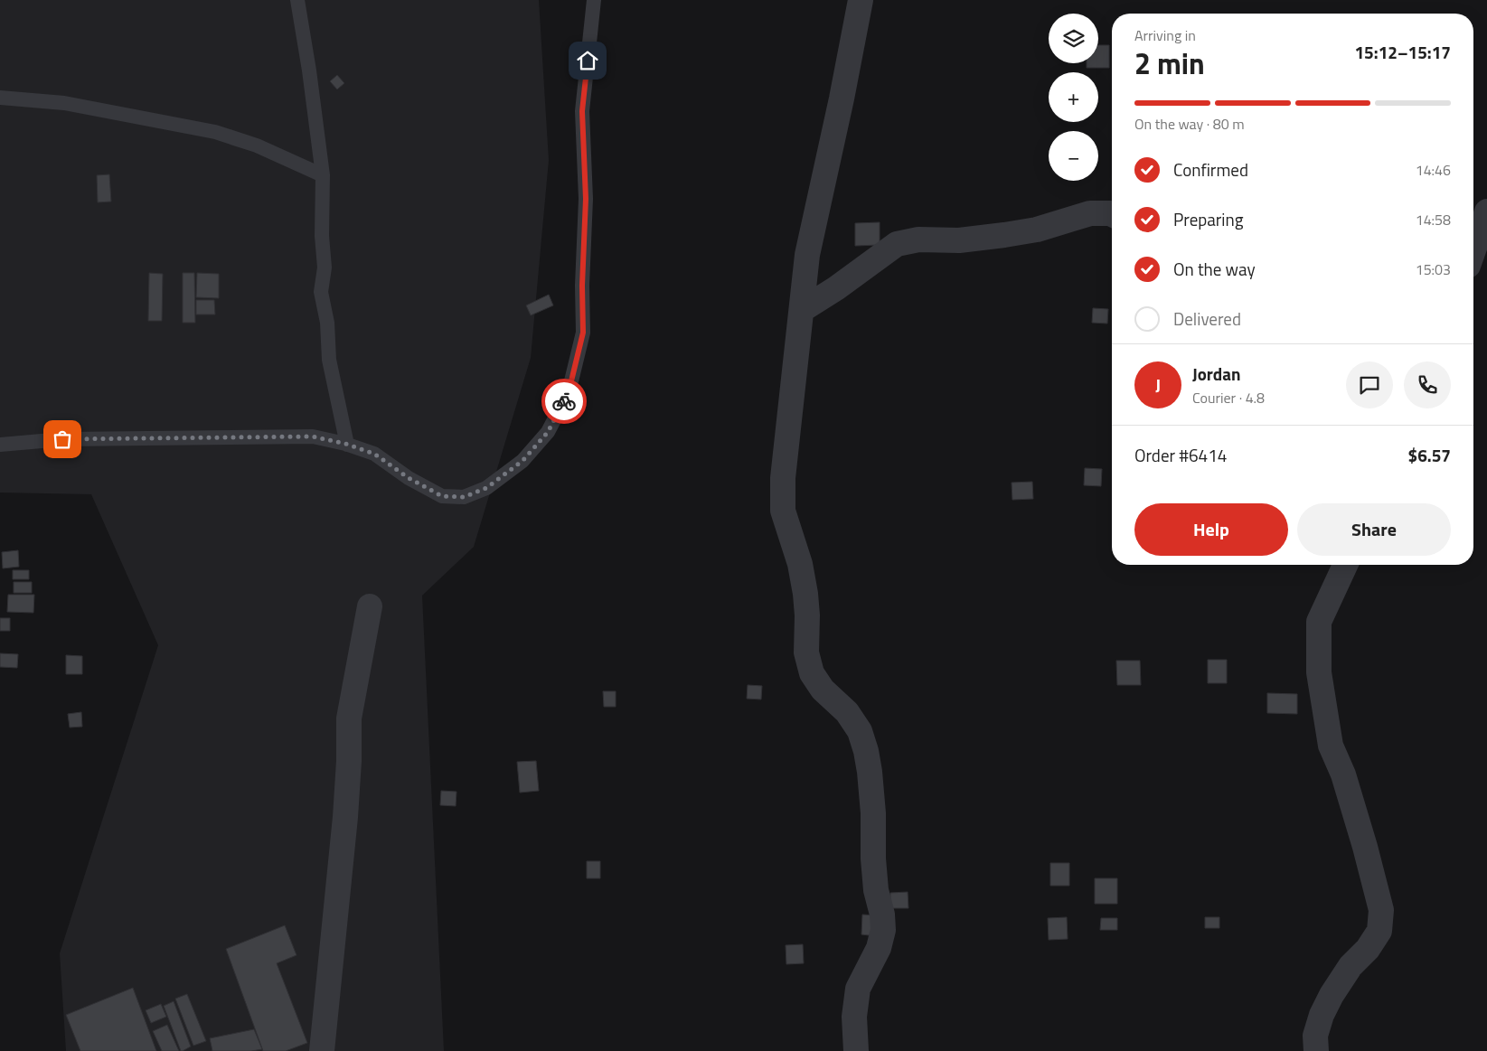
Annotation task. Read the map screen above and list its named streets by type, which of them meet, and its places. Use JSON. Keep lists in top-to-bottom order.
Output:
{
  "page": {
    "map_buttons": ["+", "−"],
    "heading": ["2 min", "Arriving in", "15:12–15:17"],
    "panel": [
      "Jordan",
      "Courier · 4.8",
      "Order #6414",
      "$6.57"
    ],
    "bar": "On the way · 80 m",
    "list": [
      ["Confirmed", "14:46"],
      ["Preparing", "14:58"],
      ["On the way", "15:03"],
      "Delivered"
    ],
    "round": "J",
    "buttons": ["Help", "Share"]
  }
}
